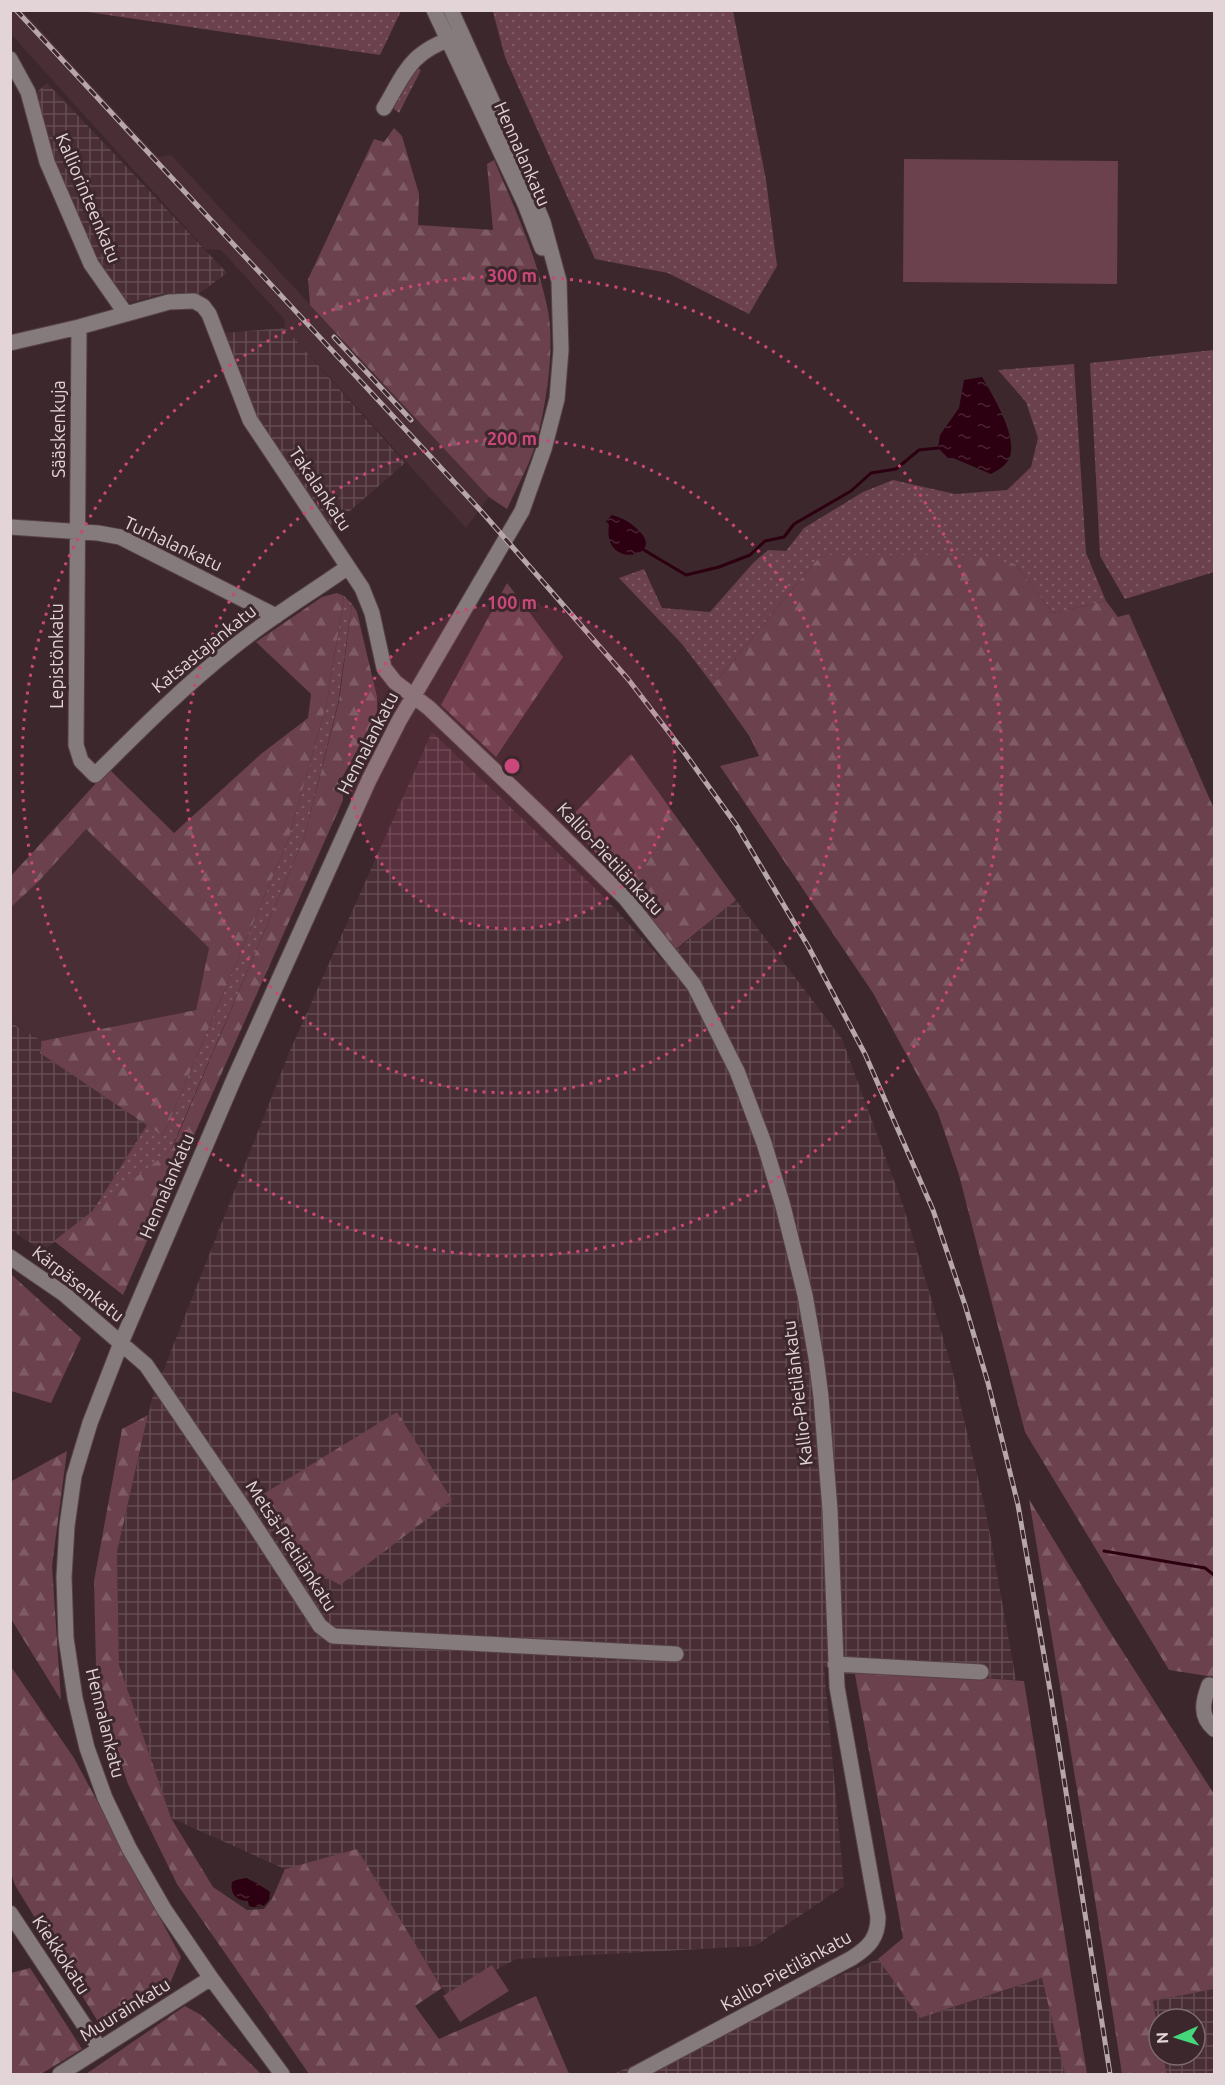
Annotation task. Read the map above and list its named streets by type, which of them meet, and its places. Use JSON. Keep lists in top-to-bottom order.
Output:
{
  "streets": {
    "street": [
      "Hennalankatu",
      "Kalliorinteenkatu",
      "Sääskenkuja",
      "Takalankatu",
      "Turhalankatu",
      "Katsastajankatu",
      "Lepistönkatu",
      "Kallio-Pietilänkatu",
      "Kärpäsenkatu",
      "Metsä-Pietilänkatu",
      "Kiekkokatu",
      "Muurainkatu"
    ]
  },
  "crossings": [
    ["Hennalankatu", "Takalankatu"],
    ["Hennalankatu", "Kallio-Pietilänkatu"],
    ["Hennalankatu", "Kärpäsenkatu"],
    ["Hennalankatu", "Metsä-Pietilänkatu"],
    ["Hennalankatu", "Muurainkatu"],
    ["Kalliorinteenkatu", "Takalankatu"],
    ["Sääskenkuja", "Turhalankatu"],
    ["Sääskenkuja", "Lepistönkatu"],
    ["Takalankatu", "Katsastajankatu"],
    ["Takalankatu", "Kallio-Pietilänkatu"],
    ["Turhalankatu", "Katsastajankatu"],
    ["Turhalankatu", "Lepistönkatu"],
    ["Katsastajankatu", "Lepistönkatu"],
    ["Kärpäsenkatu", "Metsä-Pietilänkatu"],
    ["Kiekkokatu", "Muurainkatu"]
  ],
  "north": "left",
  "rings": ["300 m", "200 m", "100 m"]
}
